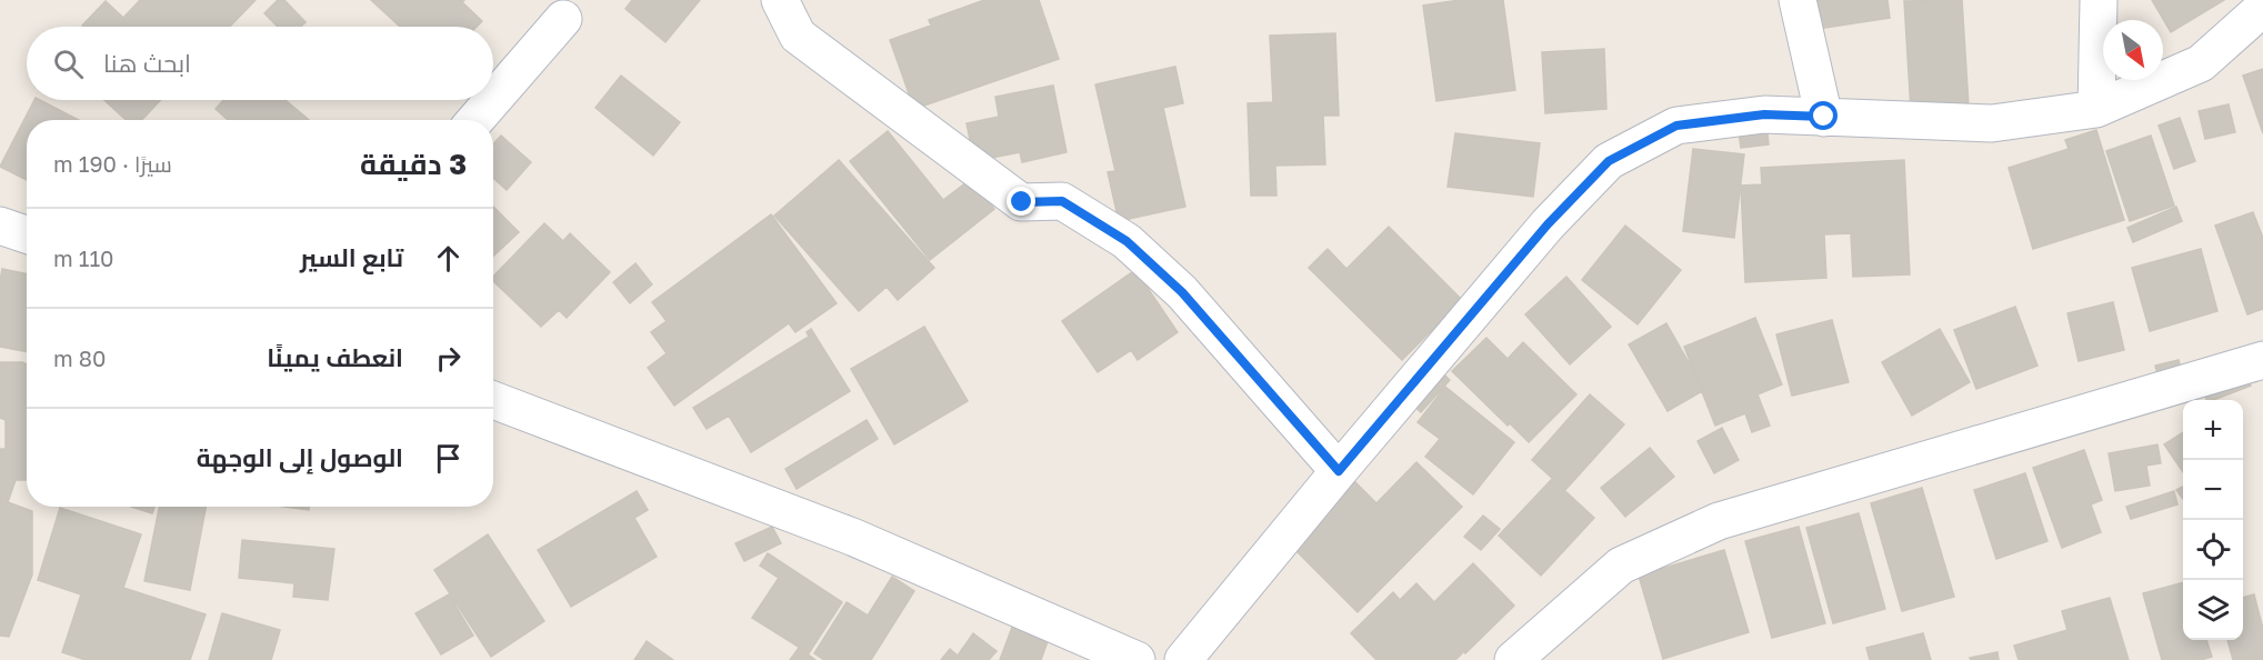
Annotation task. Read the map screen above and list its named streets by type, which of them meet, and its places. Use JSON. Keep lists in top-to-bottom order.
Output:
{
  "north": "bottom right",
  "page": {
    "search": "ابحث هنا",
    "heading": ["3 دقيقة", "سيرًا · 190 m"],
    "list": [
      ["تابع السير", "110 m"],
      ["انعطف يمينًا", "80 m"],
      "الوصول إلى الوجهة"
    ],
    "map_buttons": ["+", "−"]
  }
}
